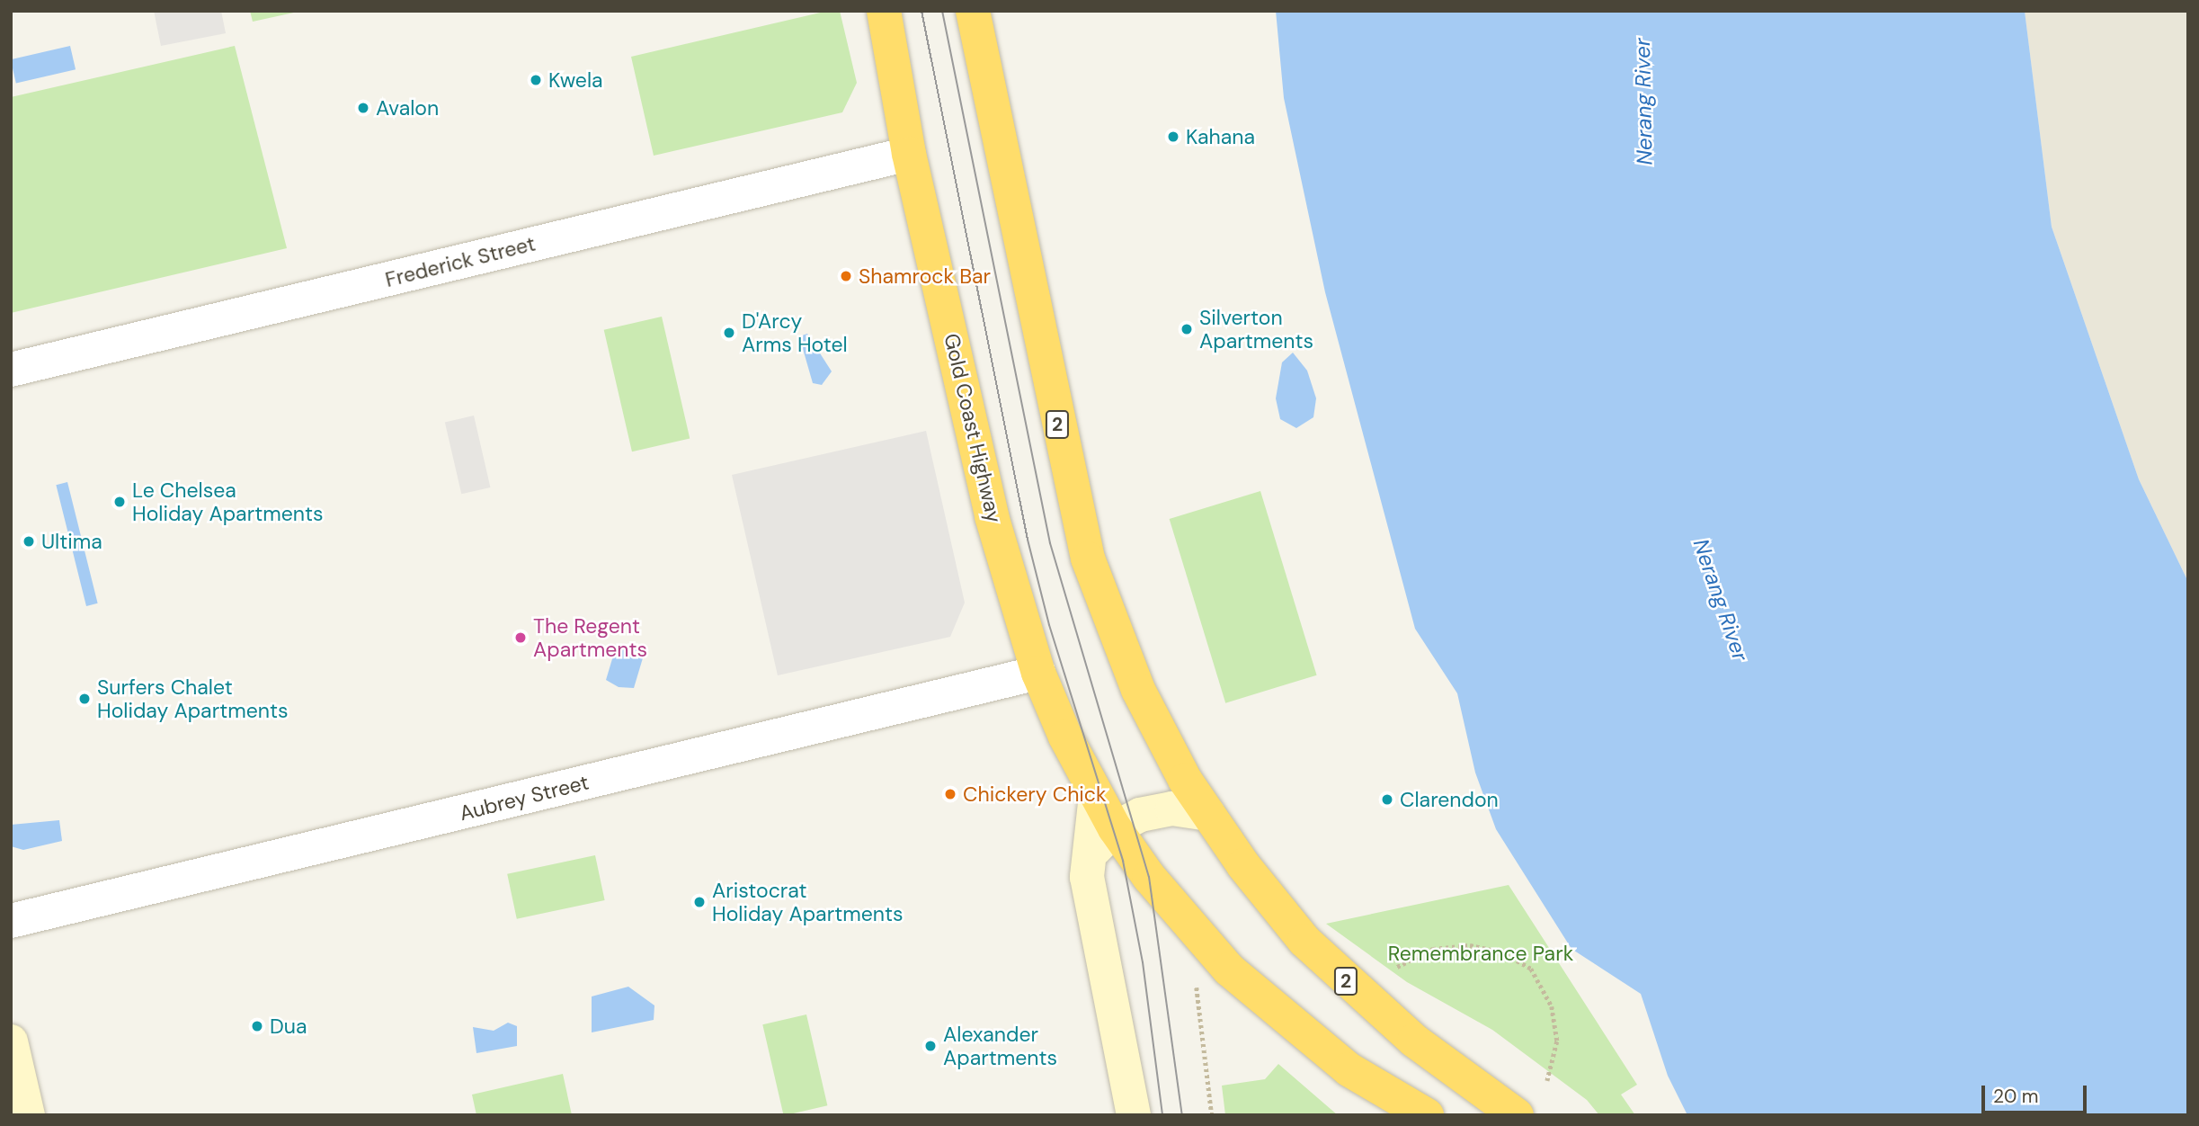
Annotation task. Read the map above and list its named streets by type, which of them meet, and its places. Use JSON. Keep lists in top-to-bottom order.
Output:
{
  "streets": {
    "highway": ["2", "Gold Coast Highway"],
    "street": ["Frederick Street", "Aubrey Street"]
  },
  "crossings": [
    ["Frederick Street", "Gold Coast Highway"],
    ["Gold Coast Highway", "Aubrey Street"]
  ],
  "water": ["Nerang River"],
  "parks": ["Remembrance Park"],
  "places": [
    "Kwela",
    "Avalon",
    "Kahana",
    "Shamrock Bar",
    "Silverton Apartments",
    "D'Arcy Arms Hotel",
    "Le Chelsea Holiday Apartments",
    "Ultima",
    "The Regent Apartments",
    "Surfers Chalet Holiday Apartments",
    "Chickery Chick",
    "Clarendon",
    "Aristocrat Holiday Apartments",
    "Dua",
    "Alexander Apartments"
  ],
  "scale_bar": "20 m"
}
